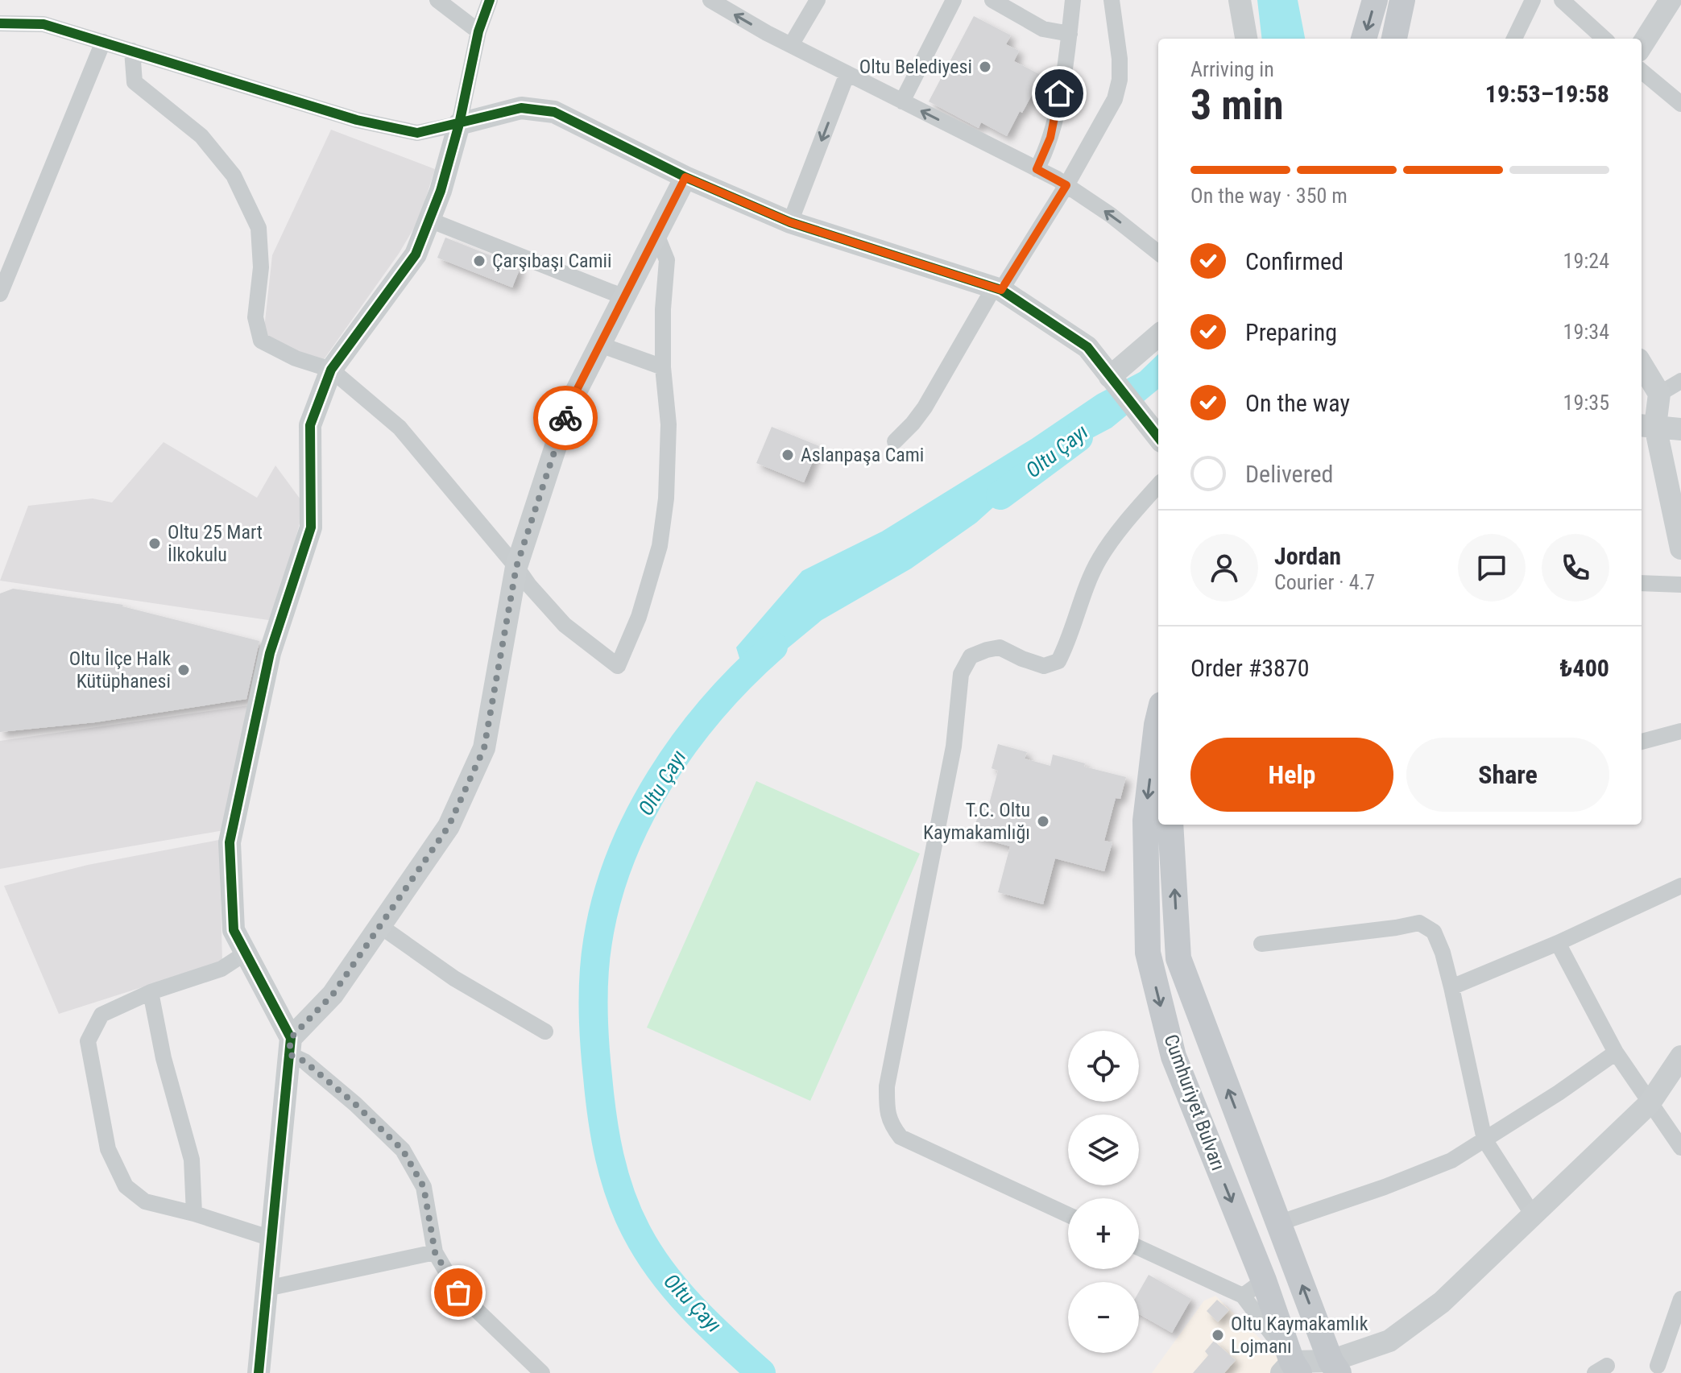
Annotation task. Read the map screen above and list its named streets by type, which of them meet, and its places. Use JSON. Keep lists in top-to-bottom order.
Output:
{
  "streets": {
    "main road": ["Cumhuriyet Bulvarı"]
  },
  "water": ["Oltu Çayı"],
  "places": [
    "Oltu Belediyesi",
    "Çarşıbaşı Camii",
    "Aslanpaşa Cami",
    "Oltu 25 Mart İlkokulu",
    "Oltu İlçe Halk Kütüphanesi",
    "T.C. Oltu Kaymakamlığı",
    "Oltu Kaymakamlık Lojmanı"
  ],
  "page": {
    "heading": ["3 min", "Arriving in", "19:53–19:58"],
    "panel": [
      "Jordan",
      "Courier · 4.7",
      "Order #3870",
      "₺400"
    ],
    "bar": "On the way · 350 m",
    "list": [
      ["Confirmed", "19:24"],
      ["Preparing", "19:34"],
      ["On the way", "19:35"],
      "Delivered"
    ],
    "buttons": ["Help", "Share"],
    "map_buttons": ["+", "−"]
  }
}
